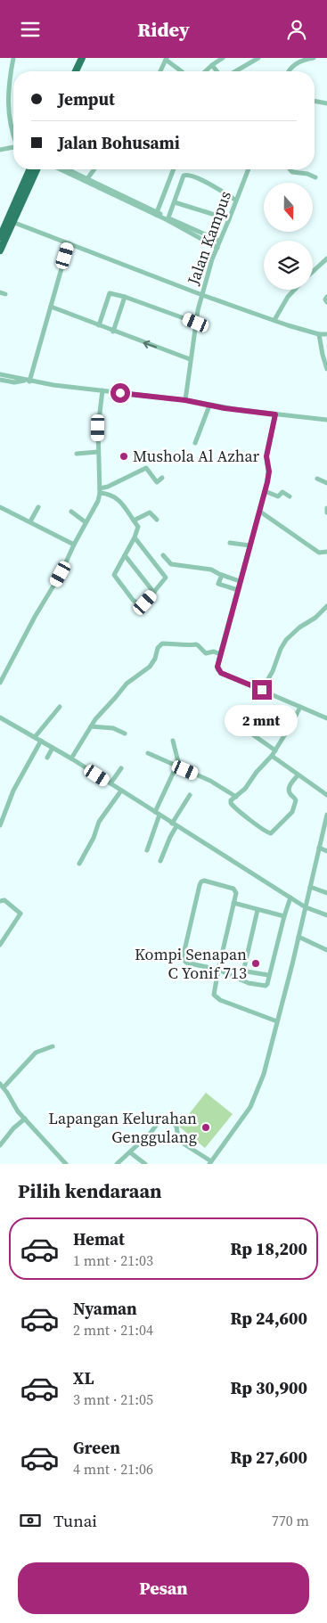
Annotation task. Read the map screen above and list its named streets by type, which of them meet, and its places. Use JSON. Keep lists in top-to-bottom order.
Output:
{
  "streets": {
    "street": ["Jalan Kampus"]
  },
  "places": ["Mushola Al Azhar", "Kompi Senapan C Yonif 713", "Lapangan Kelurahan Genggulang"],
  "north": "bottom",
  "page": {
    "header": "Ridey",
    "banner": ["Jemput", "Jalan Bohusami"],
    "bubble": "2 mnt",
    "heading": "Pilih kendaraan",
    "list": [
      {
        "name": "Hemat",
        "note": "1 mnt · 21:03",
        "value": "Rp 18,200"
      },
      {
        "name": "Nyaman",
        "note": "2 mnt · 21:04",
        "value": "Rp 24,600"
      },
      {
        "name": "XL",
        "note": "3 mnt · 21:05",
        "value": "Rp 30,900"
      },
      {
        "name": "Green",
        "note": "4 mnt · 21:06",
        "value": "Rp 27,600"
      }
    ],
    "pay": ["Tunai", "770 m"],
    "buttons": "Pesan"
  }
}
